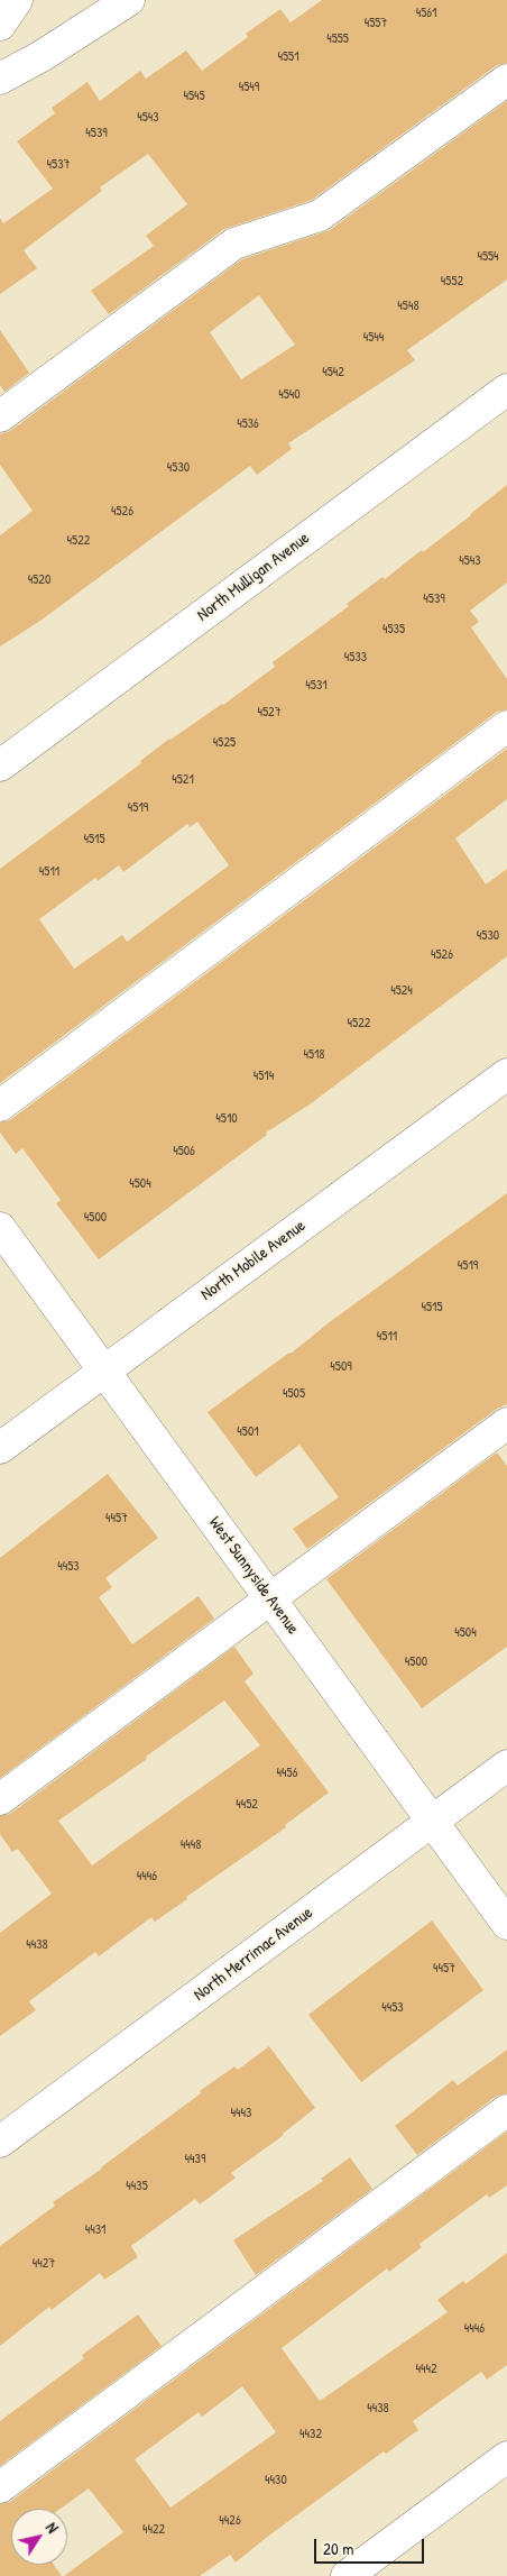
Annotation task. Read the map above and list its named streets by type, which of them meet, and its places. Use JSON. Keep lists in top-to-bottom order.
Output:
{
  "streets": {
    "street": [
      "North Mulligan Avenue",
      "North Mobile Avenue",
      "West Sunnyside Avenue",
      "North Merrimac Avenue"
    ]
  },
  "crossings": [
    ["North Mobile Avenue", "West Sunnyside Avenue"],
    ["West Sunnyside Avenue", "North Merrimac Avenue"]
  ],
  "house_numbers": [
    "4561",
    "4557",
    "4555",
    "4551",
    "4549",
    "4545",
    "4543",
    "4539",
    "4537",
    "4554",
    "4552",
    "4548",
    "4544",
    "4542",
    "4540",
    "4536",
    "4530",
    "4526",
    "4522",
    "4543",
    "4520",
    "4539",
    "4535",
    "4533",
    "4531",
    "4527",
    "4525",
    "4521",
    "4519",
    "4515",
    "4511",
    "4530",
    "4526",
    "4524",
    "4522",
    "4518",
    "4514",
    "4510",
    "4506",
    "4504",
    "4500",
    "4519",
    "4515",
    "4511",
    "4509",
    "4505",
    "4501",
    "4457",
    "4453",
    "4504",
    "4500",
    "4456",
    "4452",
    "4448",
    "4446",
    "4438",
    "4457",
    "4453",
    "4443",
    "4439",
    "4435",
    "4431",
    "4427",
    "4446",
    "4442",
    "4438",
    "4432",
    "4430",
    "4426",
    "4422"
  ],
  "scale_bar": "20 m",
  "north": "top right"
}
